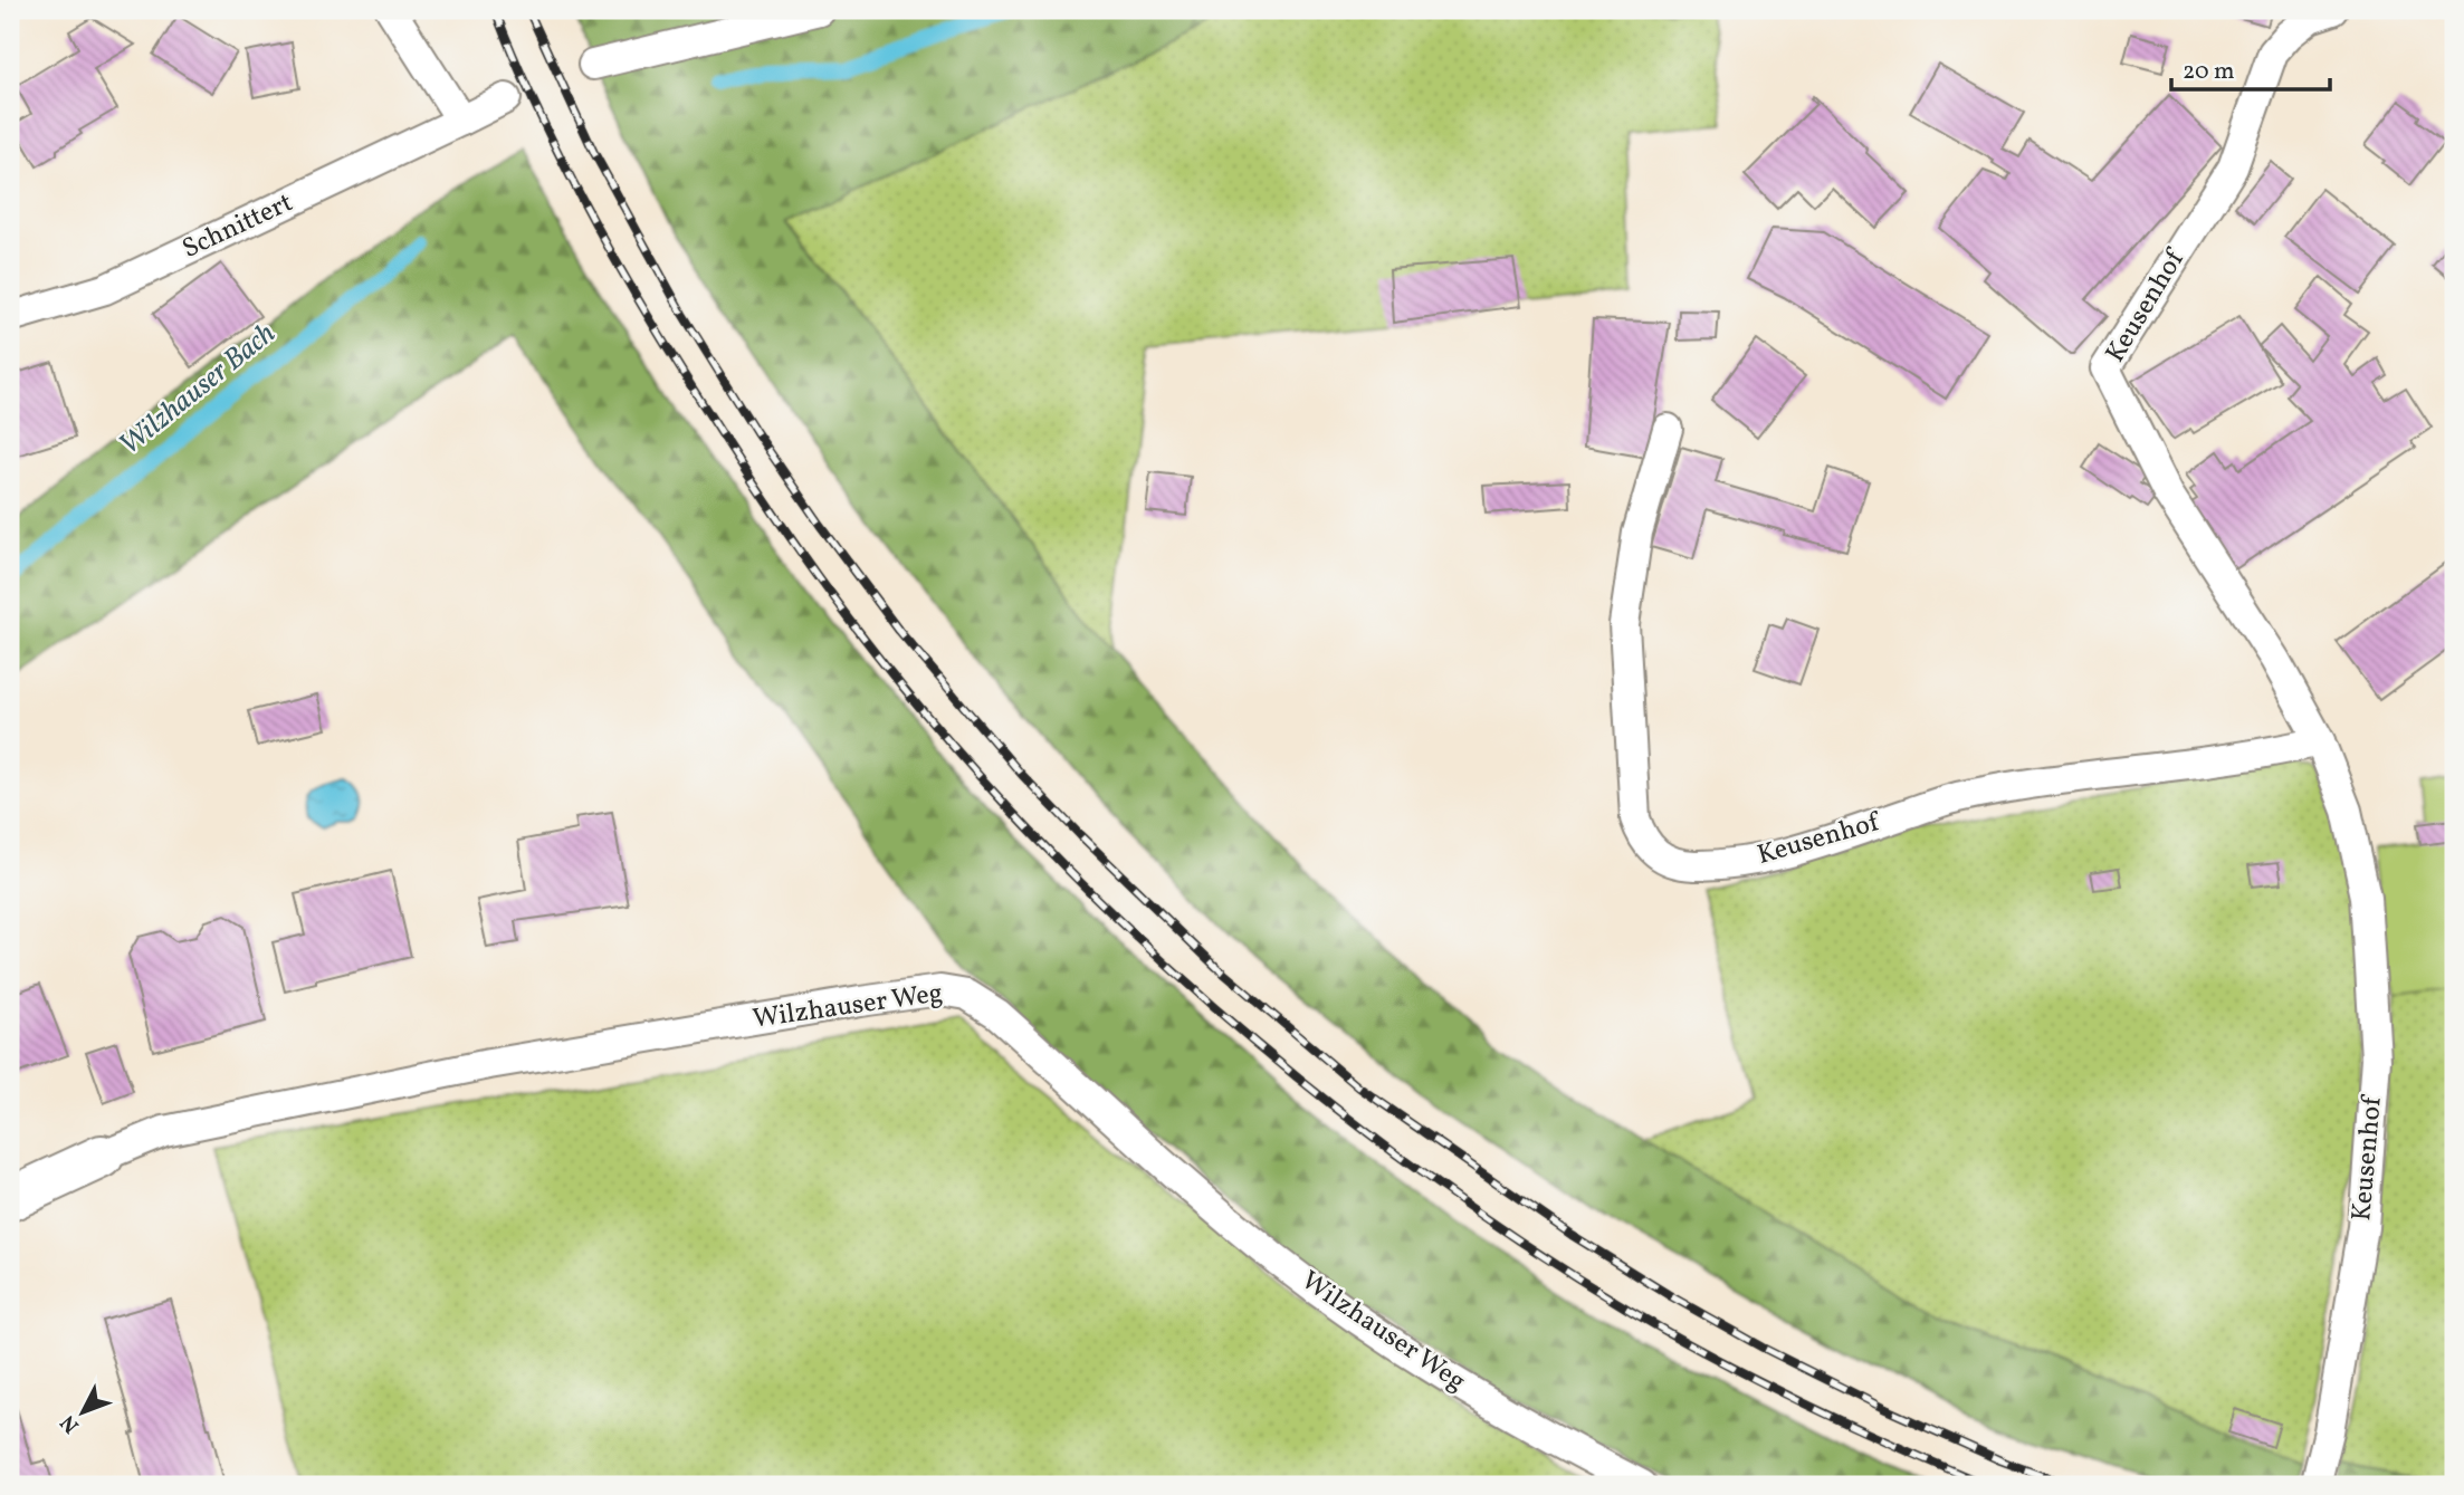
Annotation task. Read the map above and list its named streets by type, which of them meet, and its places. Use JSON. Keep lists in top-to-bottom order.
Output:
{
  "streets": {
    "street": ["Wilzhauser Weg"],
    "lane": ["Schnittert", "Keusenhof"]
  },
  "water": ["Wilzhauser Bach"],
  "scale_bar": "20 m",
  "north": "bottom left"
}
